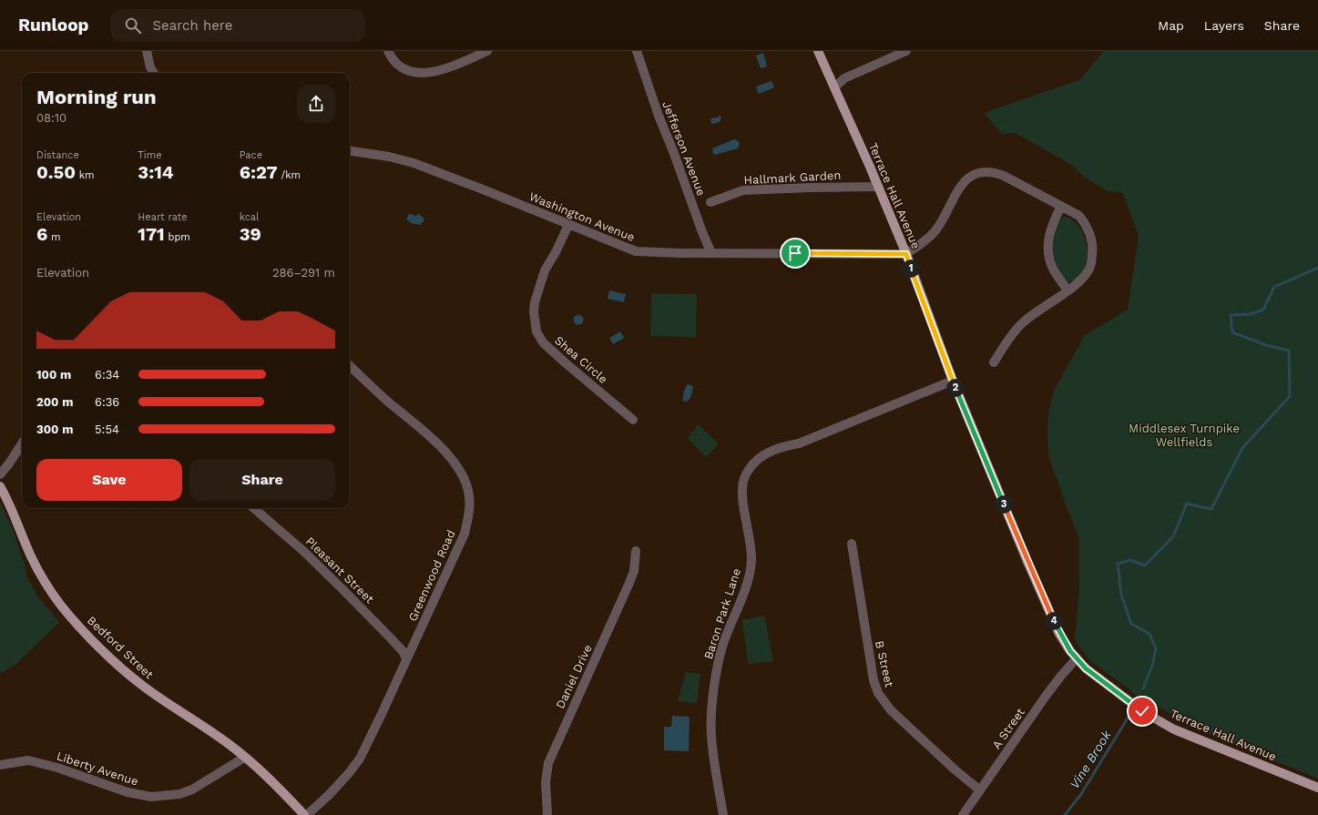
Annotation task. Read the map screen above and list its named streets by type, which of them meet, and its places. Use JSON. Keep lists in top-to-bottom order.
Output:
{
  "streets": {
    "main road": ["Terrace Hall Avenue", "Bedford Street"],
    "street": [
      "Jefferson Avenue",
      "Hallmark Garden",
      "Washington Avenue",
      "Shea Circle",
      "Pleasant Street",
      "Greenwood Road",
      "Baron Park Lane",
      "B Street",
      "Daniel Drive",
      "A Street",
      "Liberty Avenue"
    ]
  },
  "crossings": [
    ["Jefferson Avenue", "Washington Avenue"],
    ["Hallmark Garden", "Terrace Hall Avenue"],
    ["Terrace Hall Avenue", "Washington Avenue"],
    ["Terrace Hall Avenue", "Baron Park Lane"],
    ["Terrace Hall Avenue", "A Street"],
    ["Washington Avenue", "Shea Circle"],
    ["Pleasant Street", "Greenwood Road"],
    ["Greenwood Road", "Bedford Street"],
    ["Bedford Street", "Liberty Avenue"],
    ["B Street", "A Street"]
  ],
  "water": ["Vine Brook"],
  "parks": ["Middlesex Turnpike Wellfields"],
  "page": {
    "header": "Runloop",
    "search": "Search here",
    "nav": ["Map", "Layers", "Share"],
    "heading": ["Morning run", "08:10"],
    "stats": [
      ["Distance", "0.50 km"],
      ["Time", "3:14"],
      ["Pace", "6:27 /km"],
      ["Elevation", "6 m"],
      ["Heart rate", "171 bpm"],
      ["kcal", "39"]
    ],
    "chart": ["Elevation", "286–291 m"],
    "pins": [
      "1",
      "2",
      "3",
      "4"
    ],
    "list": [
      {
        "name": "100 m",
        "note": "6:34"
      },
      {
        "name": "200 m",
        "note": "6:36"
      },
      {
        "name": "300 m",
        "note": "5:54"
      }
    ],
    "buttons": ["Save", "Share"]
  }
}
